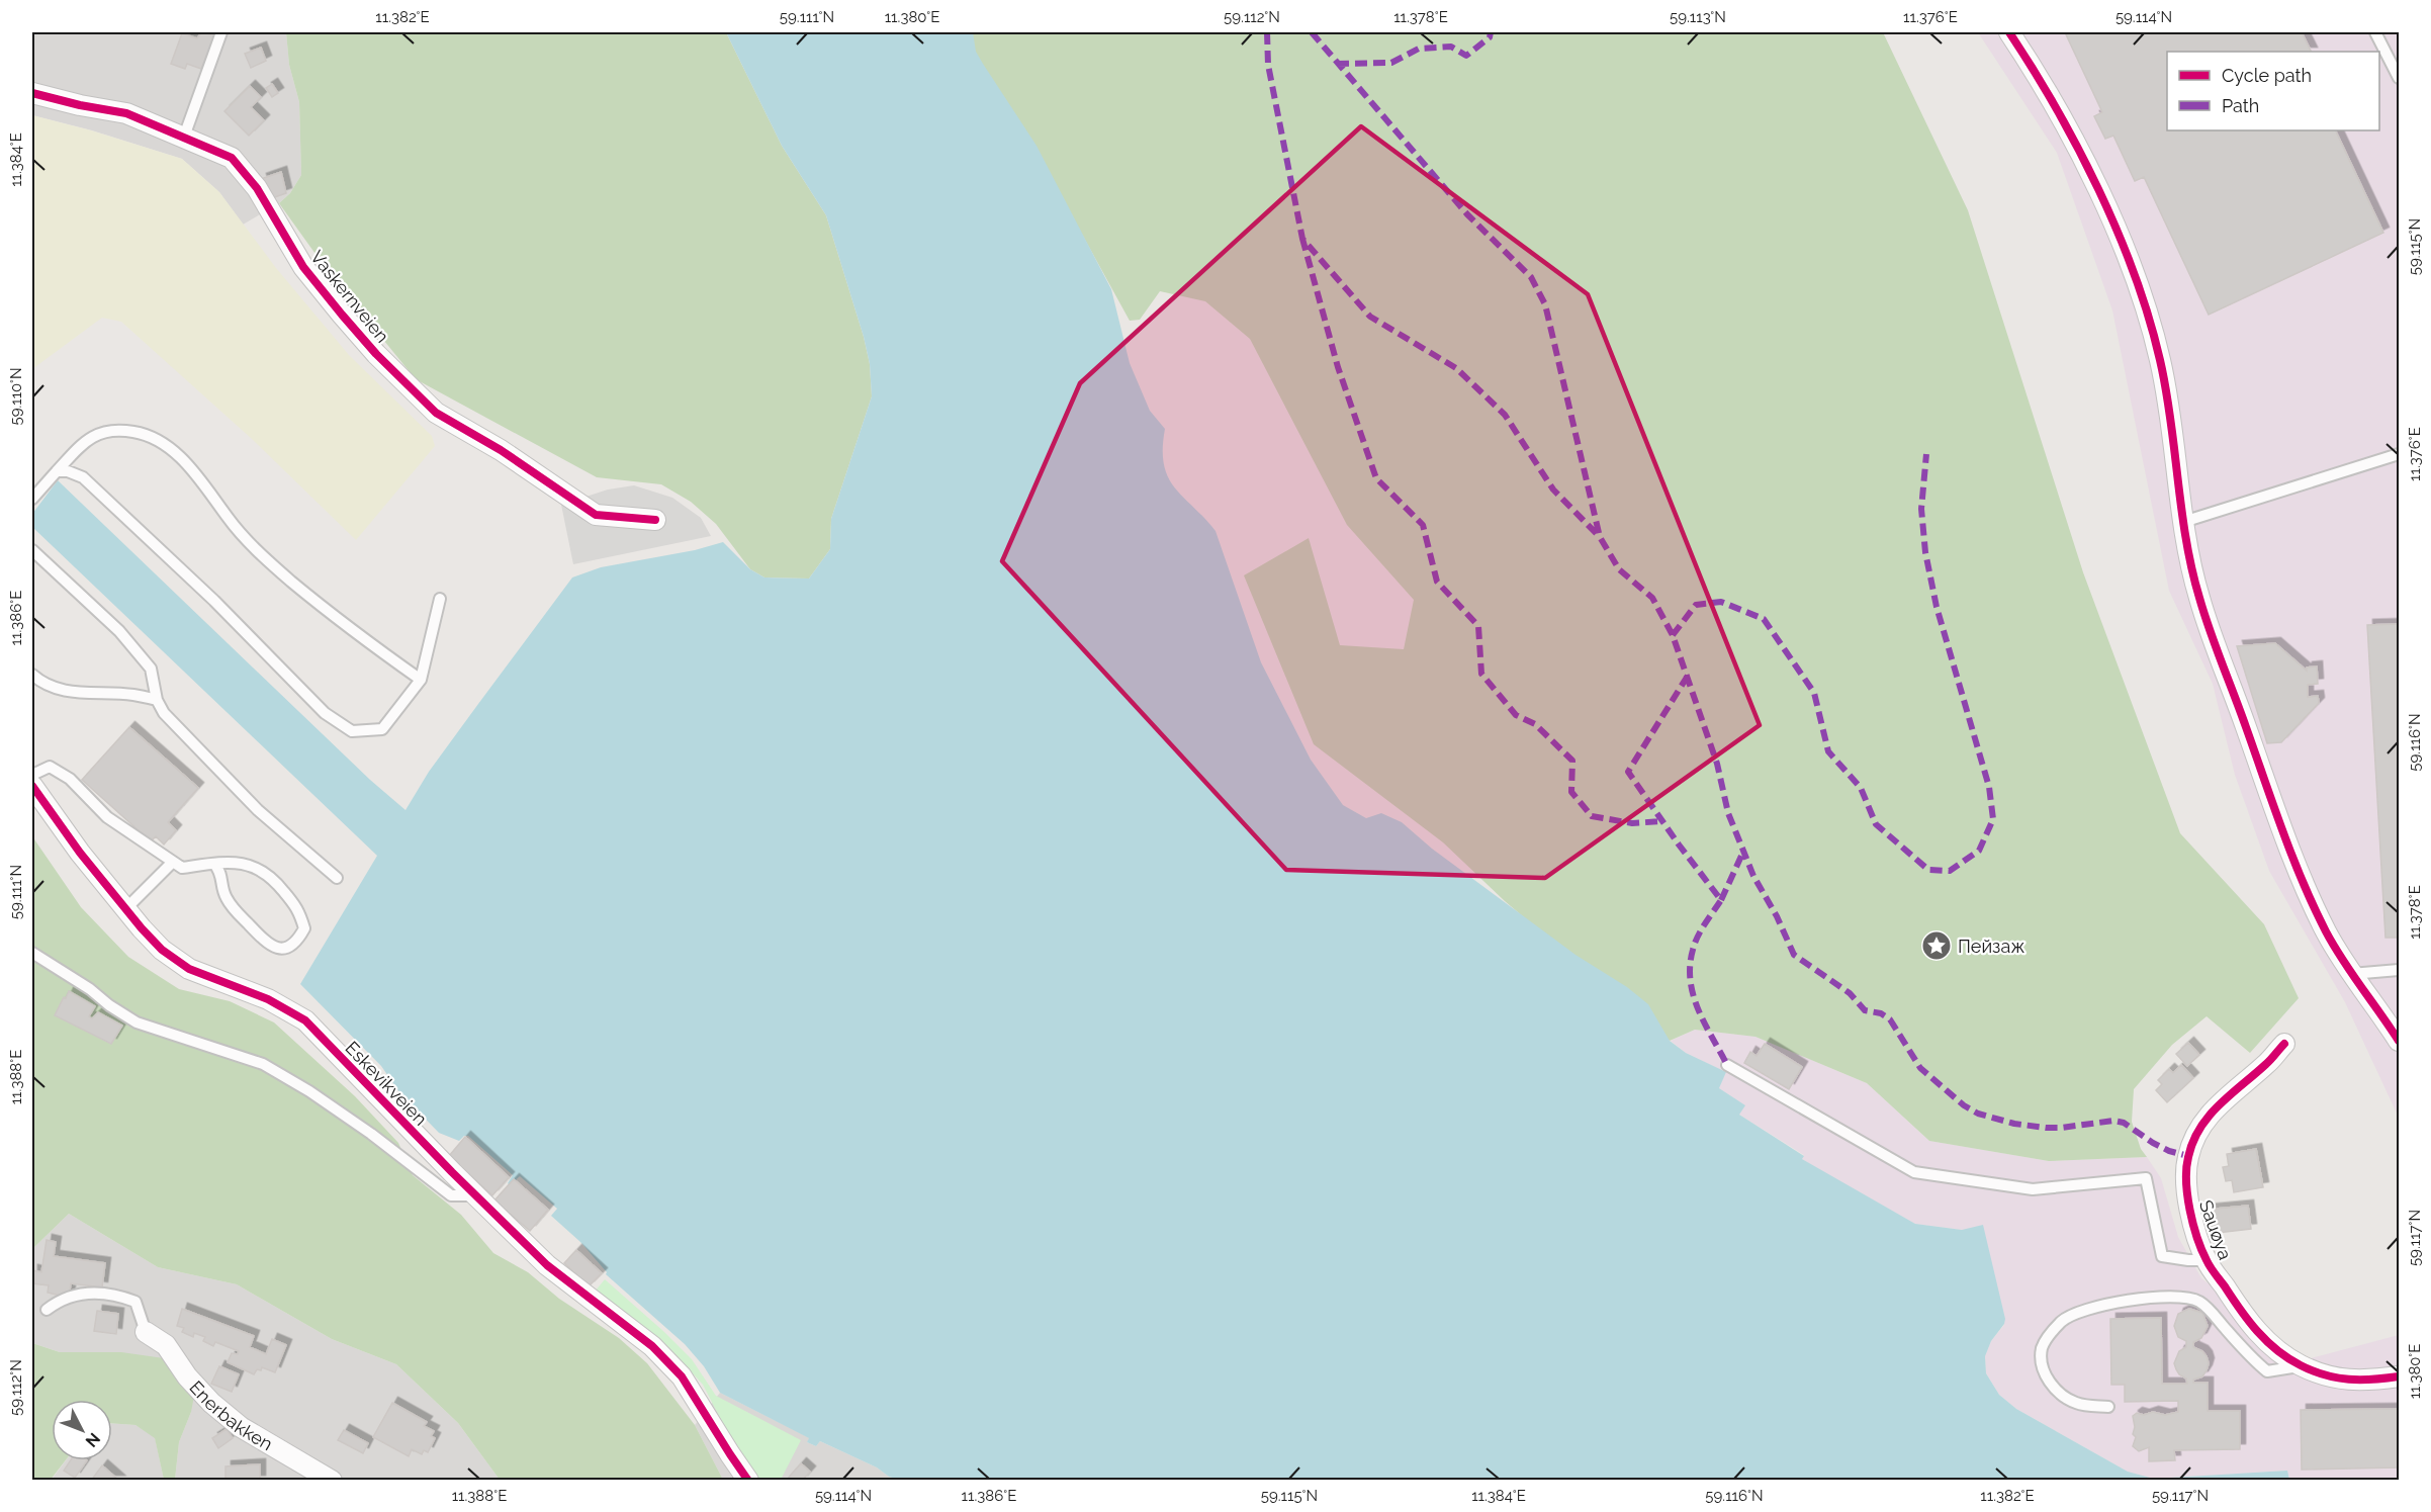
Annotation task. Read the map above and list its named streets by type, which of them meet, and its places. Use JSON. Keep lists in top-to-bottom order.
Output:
{
  "streets": {
    "street": [
      "Vaskernveien",
      "Eskevikveien",
      "Sauøya",
      "Enerbakken"
    ]
  },
  "places": {
    "place": ["Пейзаж"]
  },
  "legend": ["Cycle path", "Path"],
  "north": "bottom right",
  "coordinates": [
    "11.382°E",
    "59.111°N",
    "11.380°E",
    "59.112°N",
    "11.378°E",
    "59.113°N",
    "11.376°E",
    "59.114°N",
    "11.384°E",
    "59.115°N",
    "59.110°N",
    "11.386°E",
    "59.116°N",
    "11.388°E",
    "59.117°N"
  ]
}
